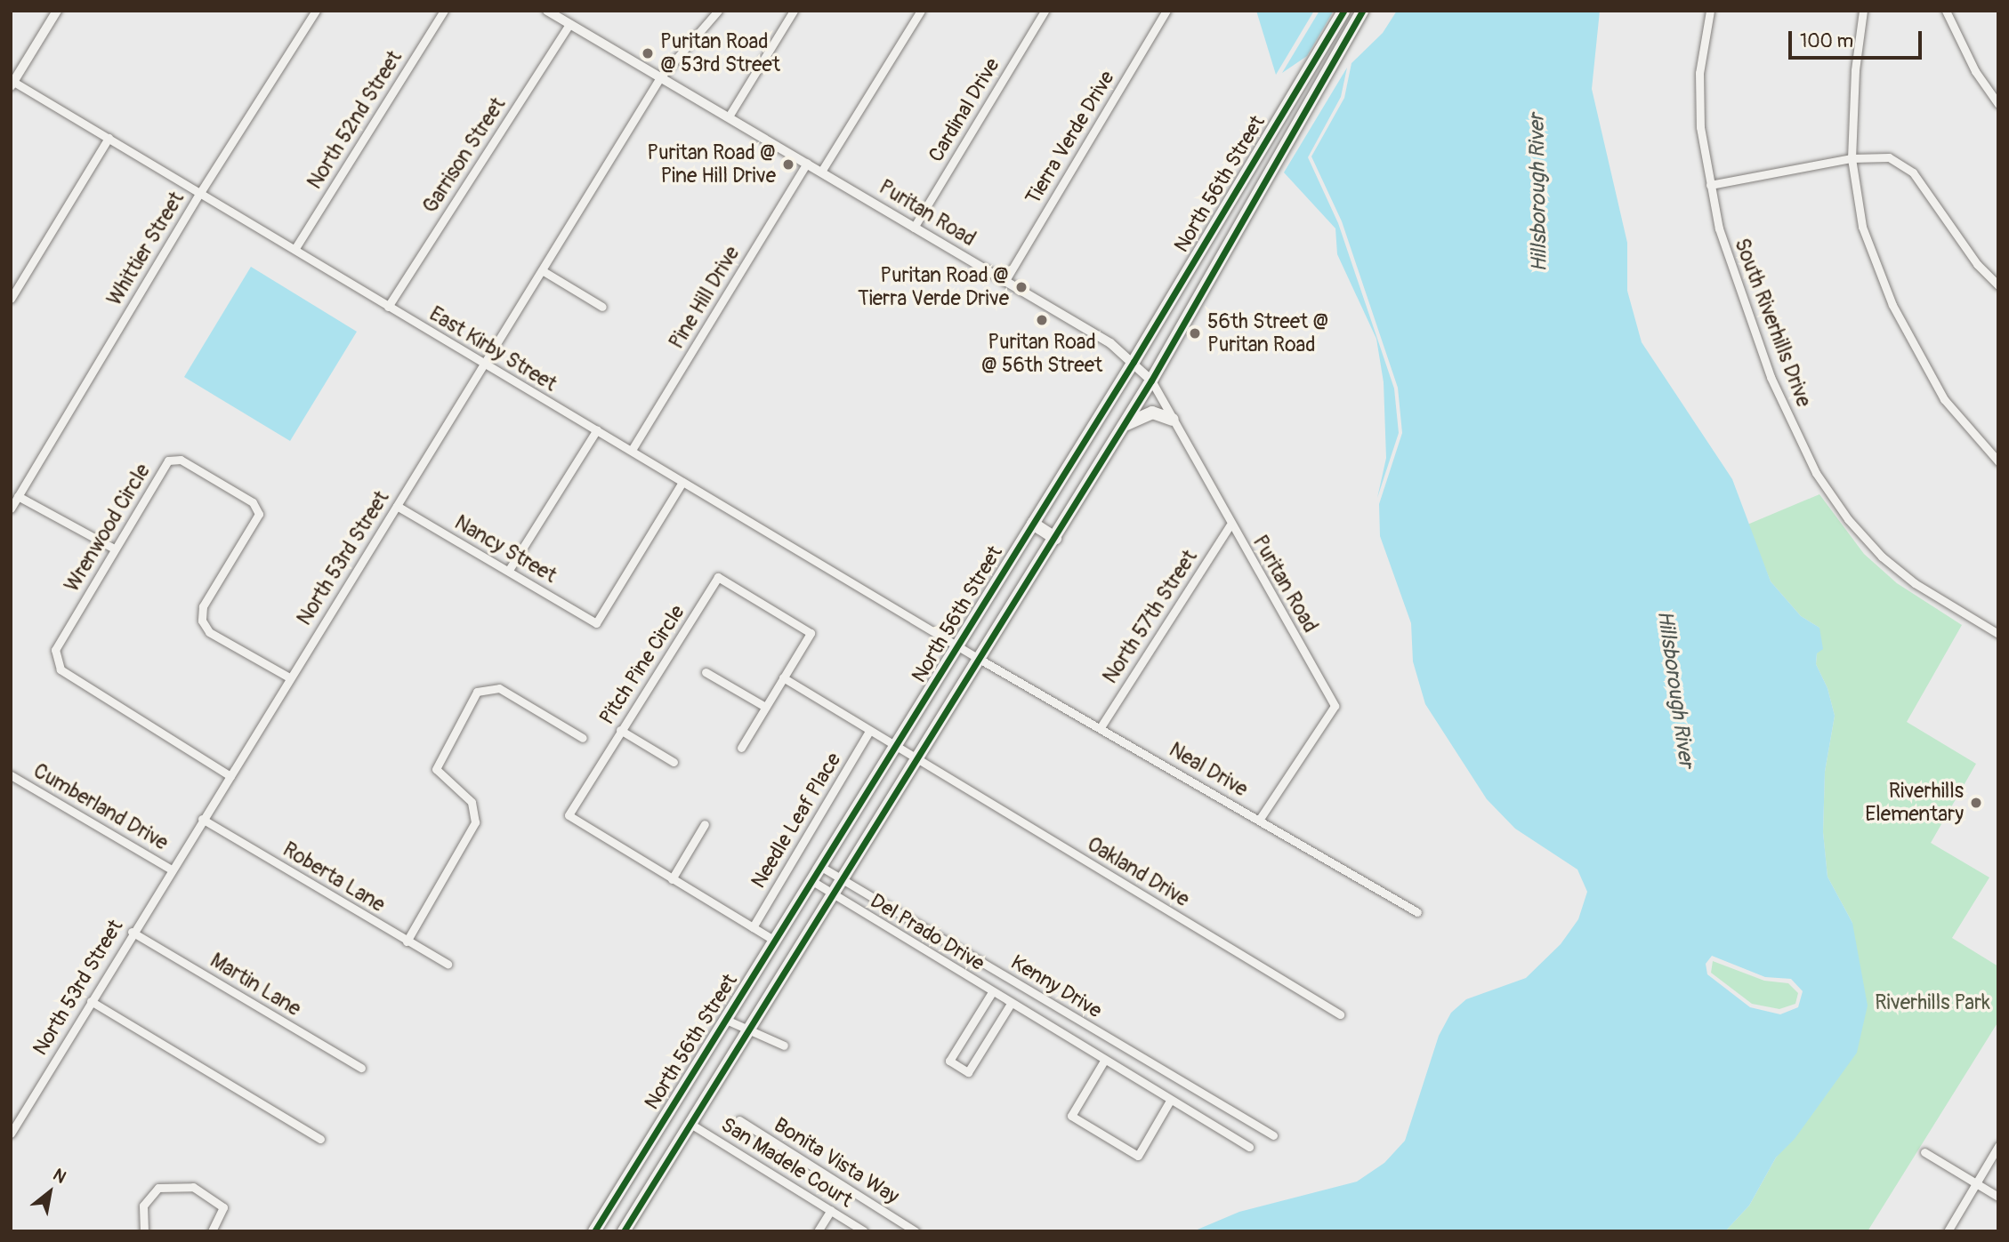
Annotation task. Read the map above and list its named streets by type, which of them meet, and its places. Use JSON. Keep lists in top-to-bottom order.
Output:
{
  "streets": {
    "main road": ["North 56th Street"],
    "street": [
      "Cardinal Drive",
      "North 52nd Street",
      "Tierra Verde Drive",
      "Garrison Street",
      "Puritan Road",
      "Whittier Street",
      "Pine Hill Drive",
      "South Riverhills Drive",
      "East Kirby Street",
      "Wrenwood Circle",
      "Nancy Street",
      "North 53rd Street",
      "North 57th Street",
      "Pitch Pine Circle",
      "Neal Drive",
      "Cumberland Drive",
      "Needle Leaf Place",
      "Oakland Drive",
      "Roberta Lane",
      "Del Prado Drive",
      "Martin Lane",
      "Kenny Drive",
      "Bonita Vista Way",
      "San Madele Court"
    ]
  },
  "crossings": [
    ["Cardinal Drive", "Puritan Road"],
    ["North 52nd Street", "East Kirby Street"],
    ["Tierra Verde Drive", "Puritan Road"],
    ["Garrison Street", "Puritan Road"],
    ["Garrison Street", "East Kirby Street"],
    ["North 56th Street", "Puritan Road"],
    ["North 56th Street", "East Kirby Street"],
    ["North 56th Street", "Pitch Pine Circle"],
    ["North 56th Street", "Neal Drive"],
    ["North 56th Street", "Oakland Drive"],
    ["North 56th Street", "Del Prado Drive"],
    ["North 56th Street", "Kenny Drive"],
    ["North 56th Street", "San Madele Court"],
    ["Puritan Road", "Pine Hill Drive"],
    ["Puritan Road", "North 53rd Street"],
    ["Puritan Road", "North 57th Street"],
    ["Puritan Road", "Neal Drive"],
    ["Whittier Street", "East Kirby Street"],
    ["Pine Hill Drive", "East Kirby Street"],
    ["East Kirby Street", "Nancy Street"],
    ["East Kirby Street", "North 53rd Street"],
    ["East Kirby Street", "Neal Drive"],
    ["Wrenwood Circle", "North 53rd Street"],
    ["Nancy Street", "North 53rd Street"],
    ["North 53rd Street", "Cumberland Drive"],
    ["North 53rd Street", "Roberta Lane"],
    ["North 53rd Street", "Martin Lane"],
    ["North 57th Street", "Neal Drive"],
    ["Pitch Pine Circle", "Needle Leaf Place"]
  ],
  "water": ["Hillsborough River"],
  "parks": ["Riverhills Park"],
  "places": [
    "Puritan Road @ 53rd Street",
    "Puritan Road @ Pine Hill Drive",
    "Puritan Road @ Tierra Verde Drive",
    "Puritan Road @ 56th Street",
    "56th Street @ Puritan Road",
    "Riverhills Elementary"
  ],
  "scale_bar": "100 m",
  "north": "top right"
}
